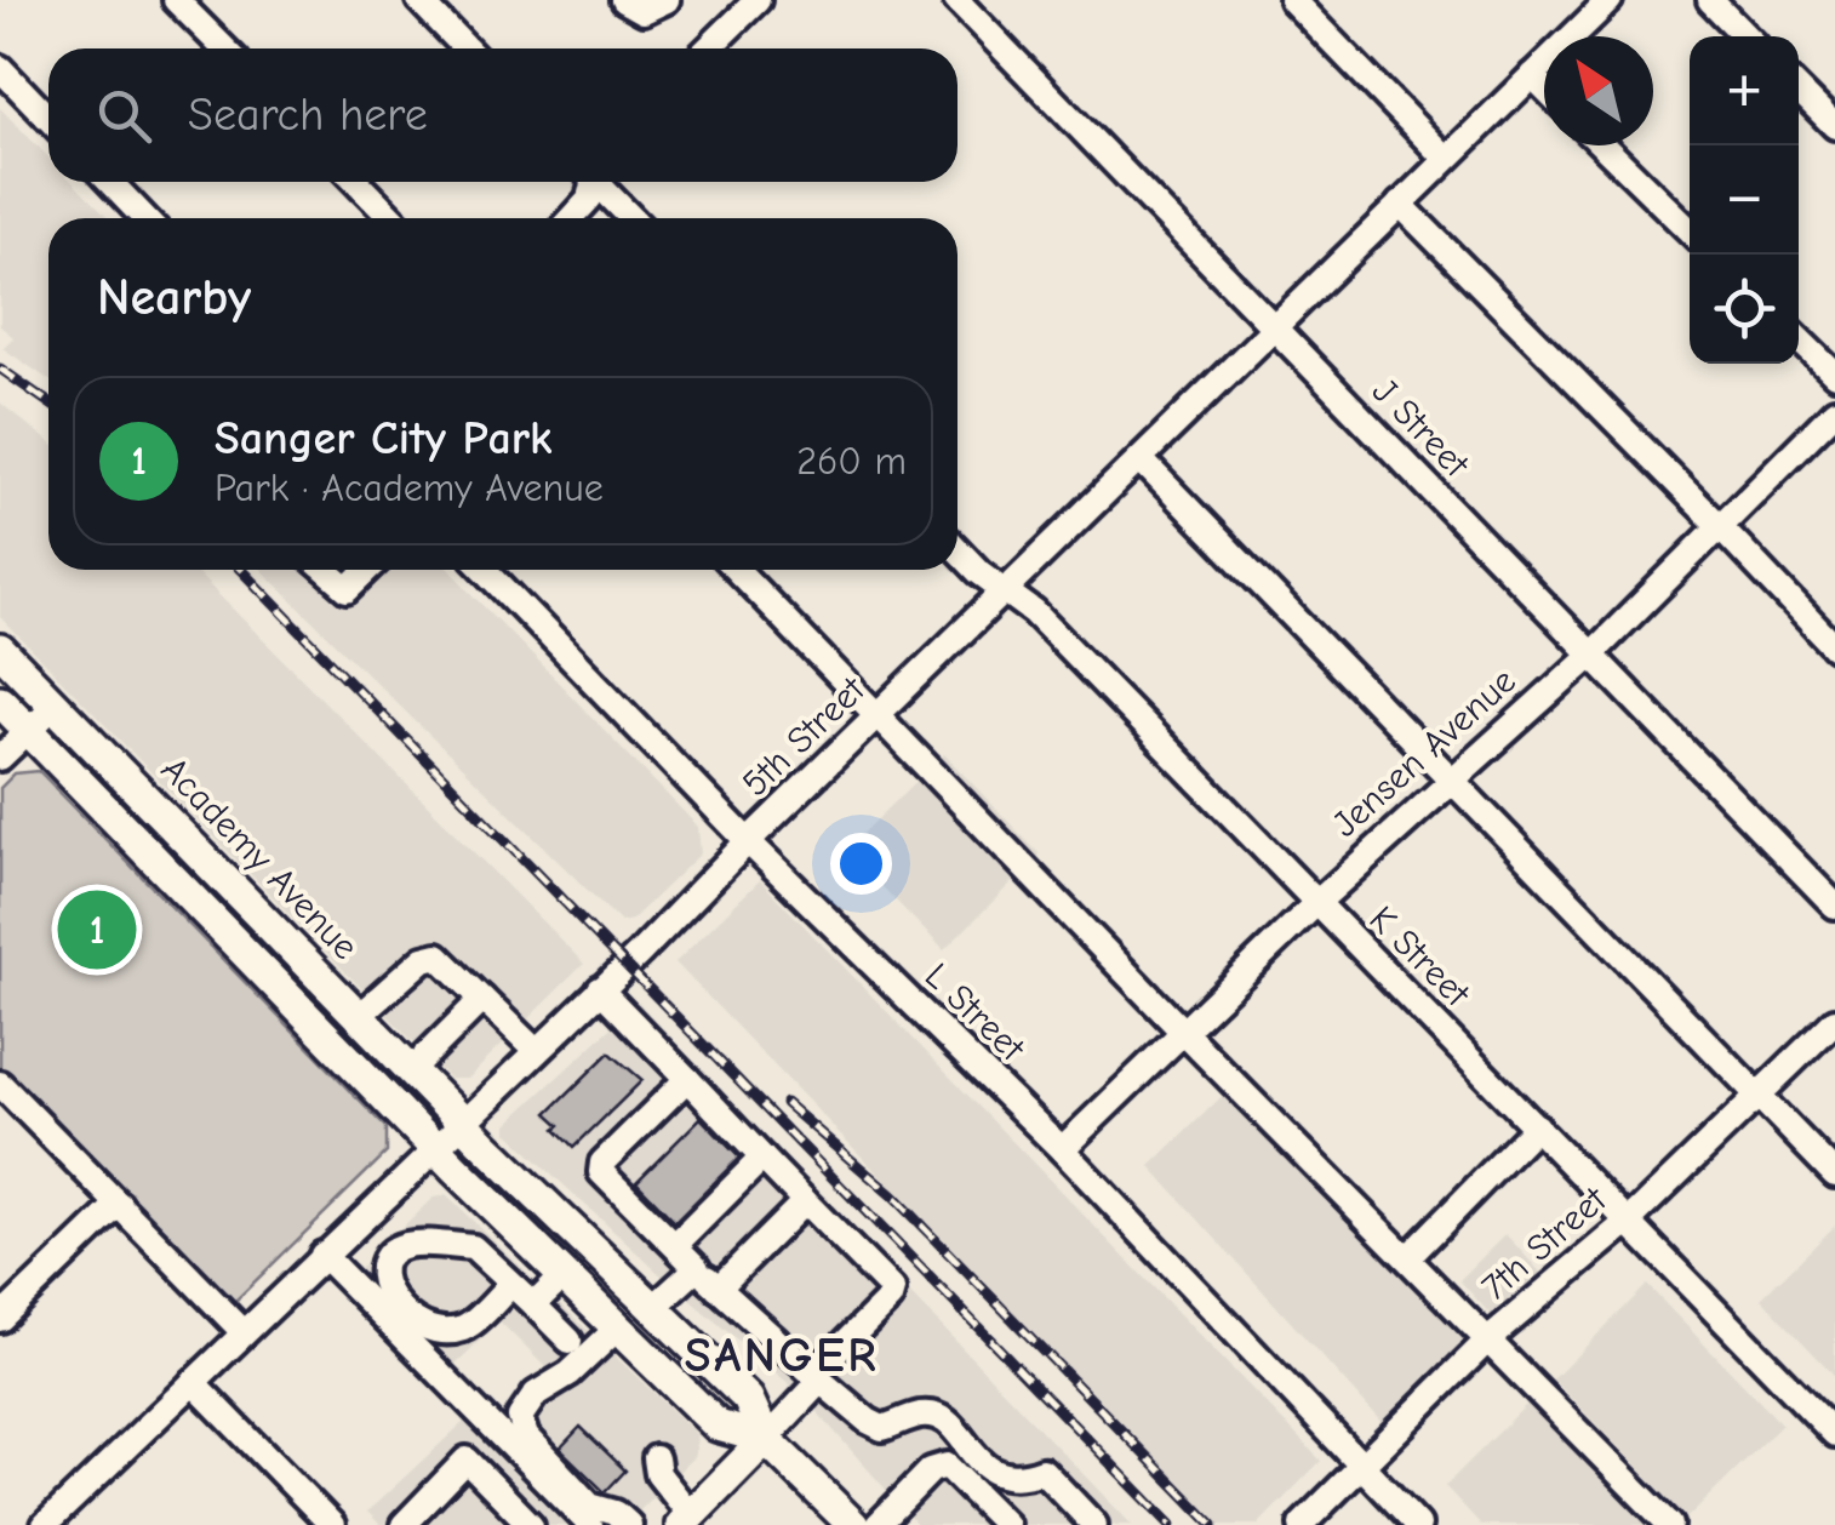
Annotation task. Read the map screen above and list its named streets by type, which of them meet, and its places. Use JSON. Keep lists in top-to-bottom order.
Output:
{
  "streets": {
    "main road": ["Academy Avenue"],
    "street": [
      "J Street",
      "5th Street",
      "Jensen Avenue",
      "K Street",
      "L Street",
      "7th Street"
    ]
  },
  "crossings": [
    ["J Street", "5th Street"],
    ["J Street", "Jensen Avenue"],
    ["5th Street", "Academy Avenue"],
    ["5th Street", "K Street"],
    ["5th Street", "L Street"],
    ["Jensen Avenue", "K Street"],
    ["Jensen Avenue", "L Street"],
    ["K Street", "7th Street"],
    ["L Street", "7th Street"]
  ],
  "districts": ["SANGER"],
  "north": "top left",
  "page": {
    "map_buttons": ["+", "−"],
    "search": "Search here",
    "heading": "Nearby",
    "list": [
      {
        "mark": "1",
        "name": "Sanger City Park",
        "note": "Park · Academy Avenue",
        "value": "260 m"
      }
    ],
    "pins": "1"
  }
}
